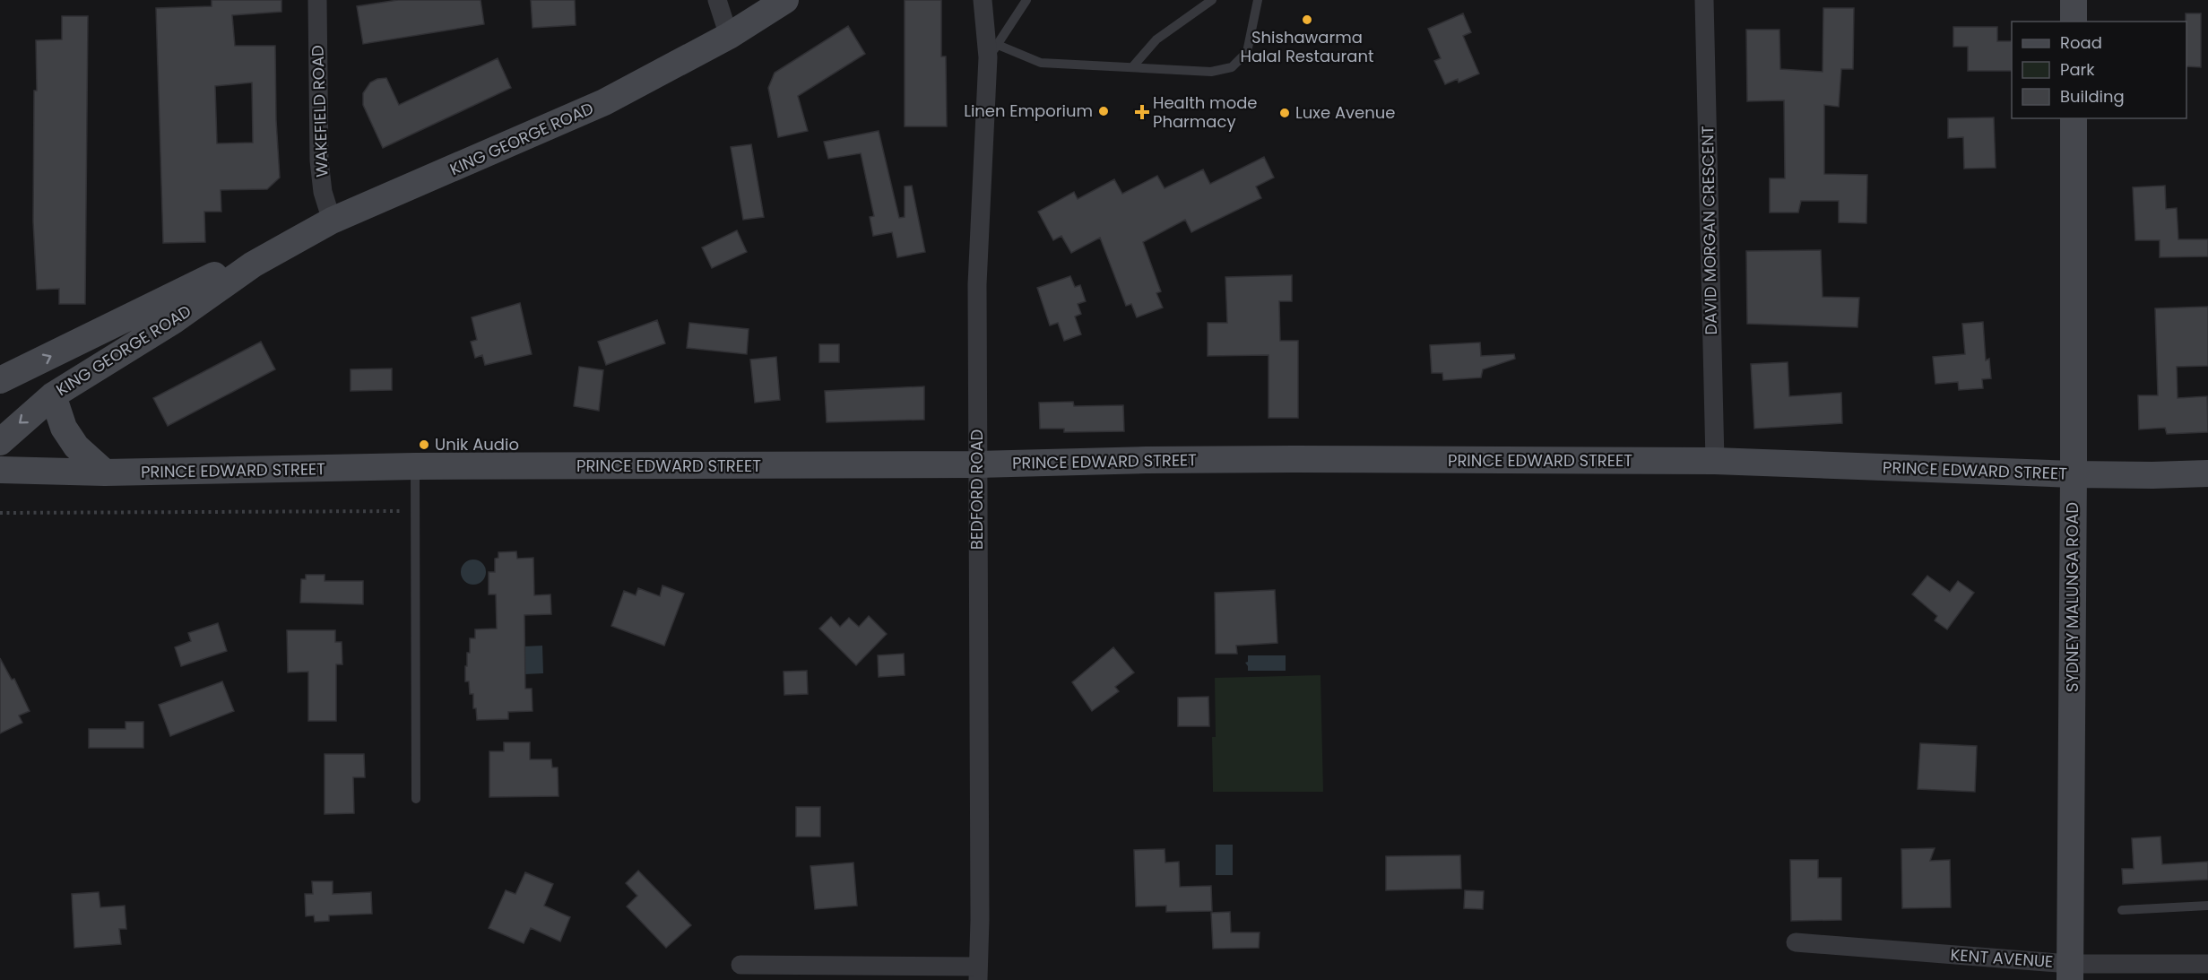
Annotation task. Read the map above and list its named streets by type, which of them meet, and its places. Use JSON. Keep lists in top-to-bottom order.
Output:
{
  "streets": {
    "main road": ["KING GEORGE ROAD", "PRINCE EDWARD STREET", "SYDNEY MALUNGA ROAD"],
    "street": [
      "WAKEFIELD ROAD",
      "DAVID MORGAN CRESCENT",
      "BEDFORD ROAD",
      "KENT AVENUE"
    ]
  },
  "crossings": [
    ["WAKEFIELD ROAD", "KING GEORGE ROAD"],
    ["DAVID MORGAN CRESCENT", "PRINCE EDWARD STREET"],
    ["PRINCE EDWARD STREET", "BEDFORD ROAD"],
    ["PRINCE EDWARD STREET", "SYDNEY MALUNGA ROAD"],
    ["SYDNEY MALUNGA ROAD", "KENT AVENUE"]
  ],
  "places": {
    "other": [
      "Shishawarma Halal Restaurant",
      "Linen Emporium",
      "Luxe Avenue",
      "Unik Audio"
    ],
    "health": ["Health mode Pharmacy"]
  },
  "legend": ["Road", "Park", "Building"]
}
